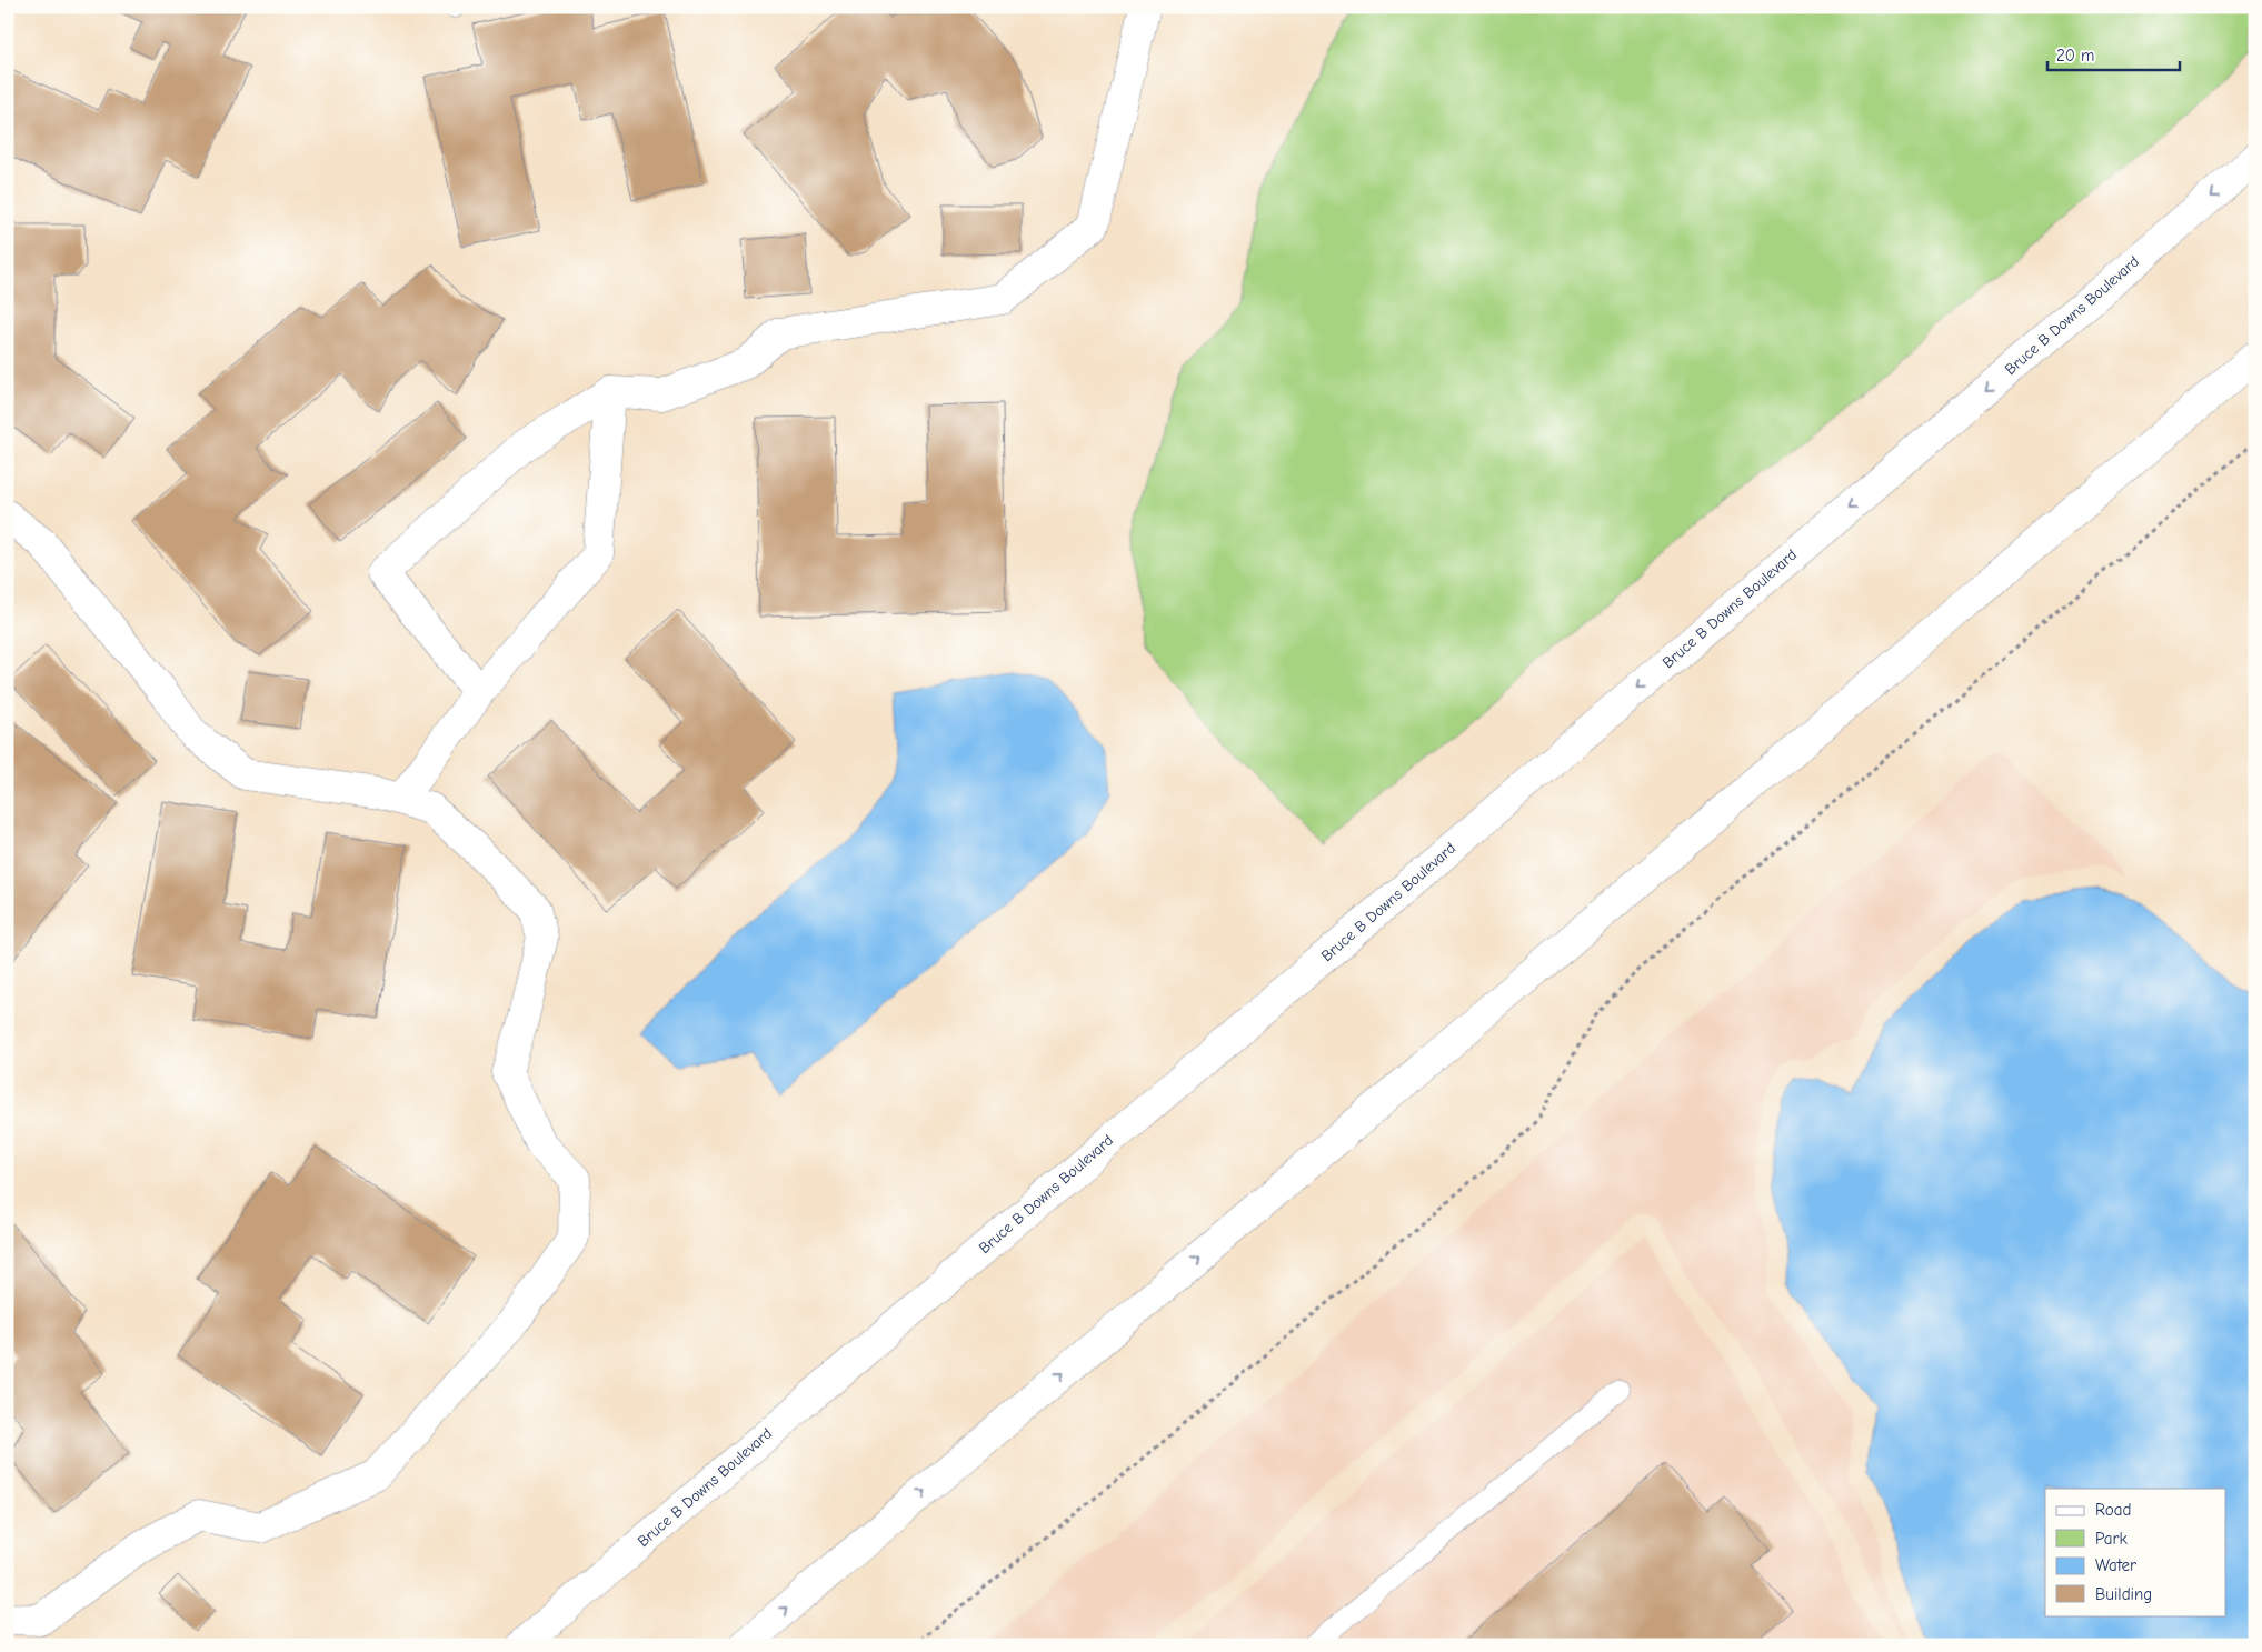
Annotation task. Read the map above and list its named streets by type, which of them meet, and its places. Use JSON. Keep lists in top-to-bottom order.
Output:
{
  "streets": {
    "main road": ["Bruce B Downs Boulevard"]
  },
  "legend": [
    "Road",
    "Park",
    "Water",
    "Building"
  ],
  "scale_bar": "20 m"
}
